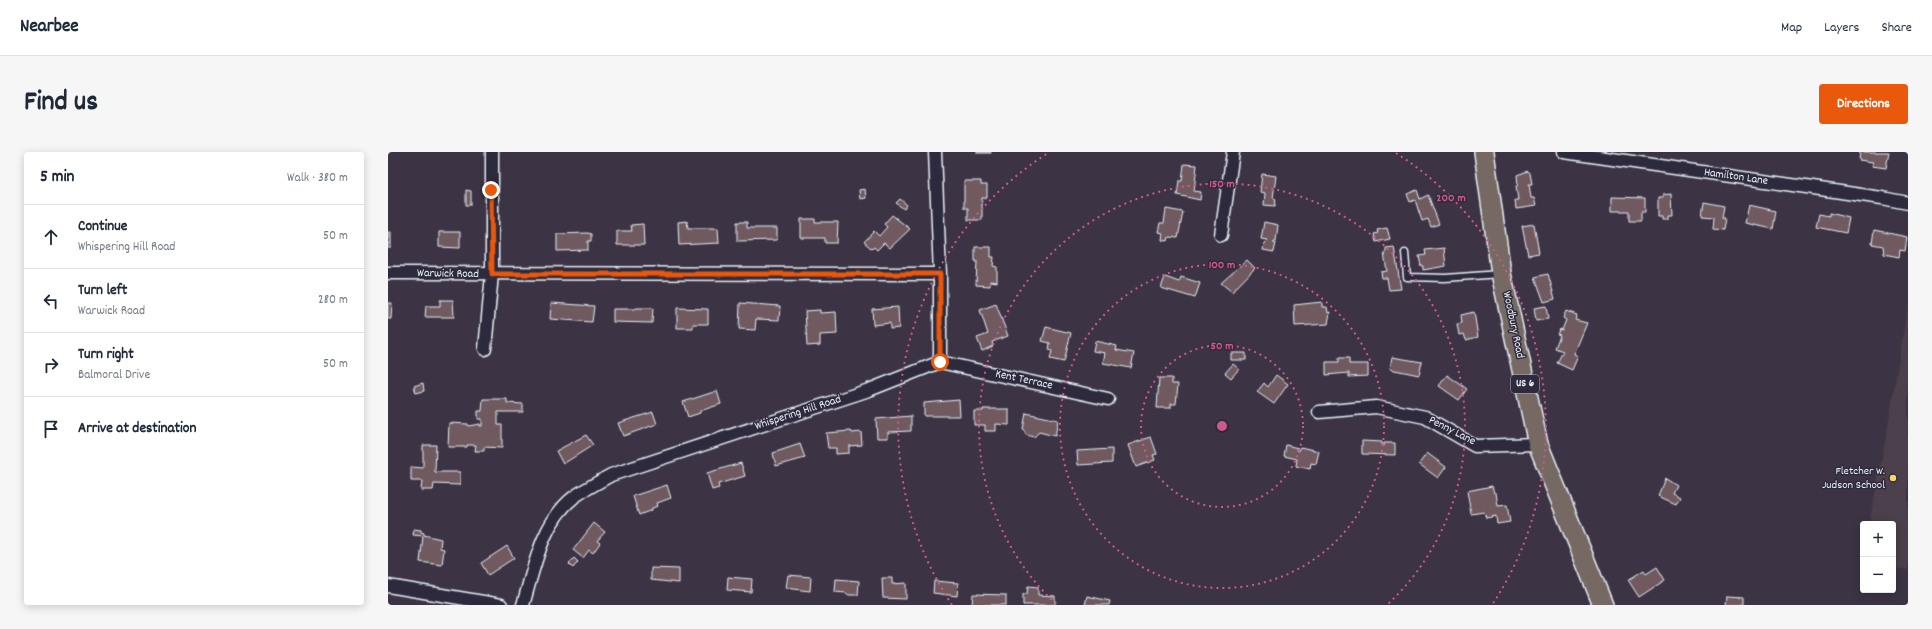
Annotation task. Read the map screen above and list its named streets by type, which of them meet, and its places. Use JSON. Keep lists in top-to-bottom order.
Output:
{
  "streets": {
    "main road": ["Woodbury Road", "US 6"],
    "street": [
      "Hamilton Lane",
      "Warwick Road",
      "Kent Terrace",
      "Whispering Hill Road",
      "Penny Lane"
    ]
  },
  "crossings": [
    ["Woodbury Road", "Penny Lane"],
    ["Kent Terrace", "Whispering Hill Road"]
  ],
  "places": ["Fletcher W. Judson School"],
  "page": {
    "header": "Nearbee",
    "nav": ["Map", "Layers", "Share"],
    "title": "Find us",
    "buttons": "Directions",
    "heading": ["5 min", "Walk · 380 m"],
    "list": [
      ["Continue", "Whispering Hill Road", "50 m"],
      ["Turn left", "Warwick Road", "280 m"],
      ["Turn right", "Balmoral Drive", "50 m"],
      "Arrive at destination"
    ],
    "map_buttons": ["+", "−"]
  },
  "rings": [
    "150 m",
    "200 m",
    "100 m",
    "50 m"
  ]
}
